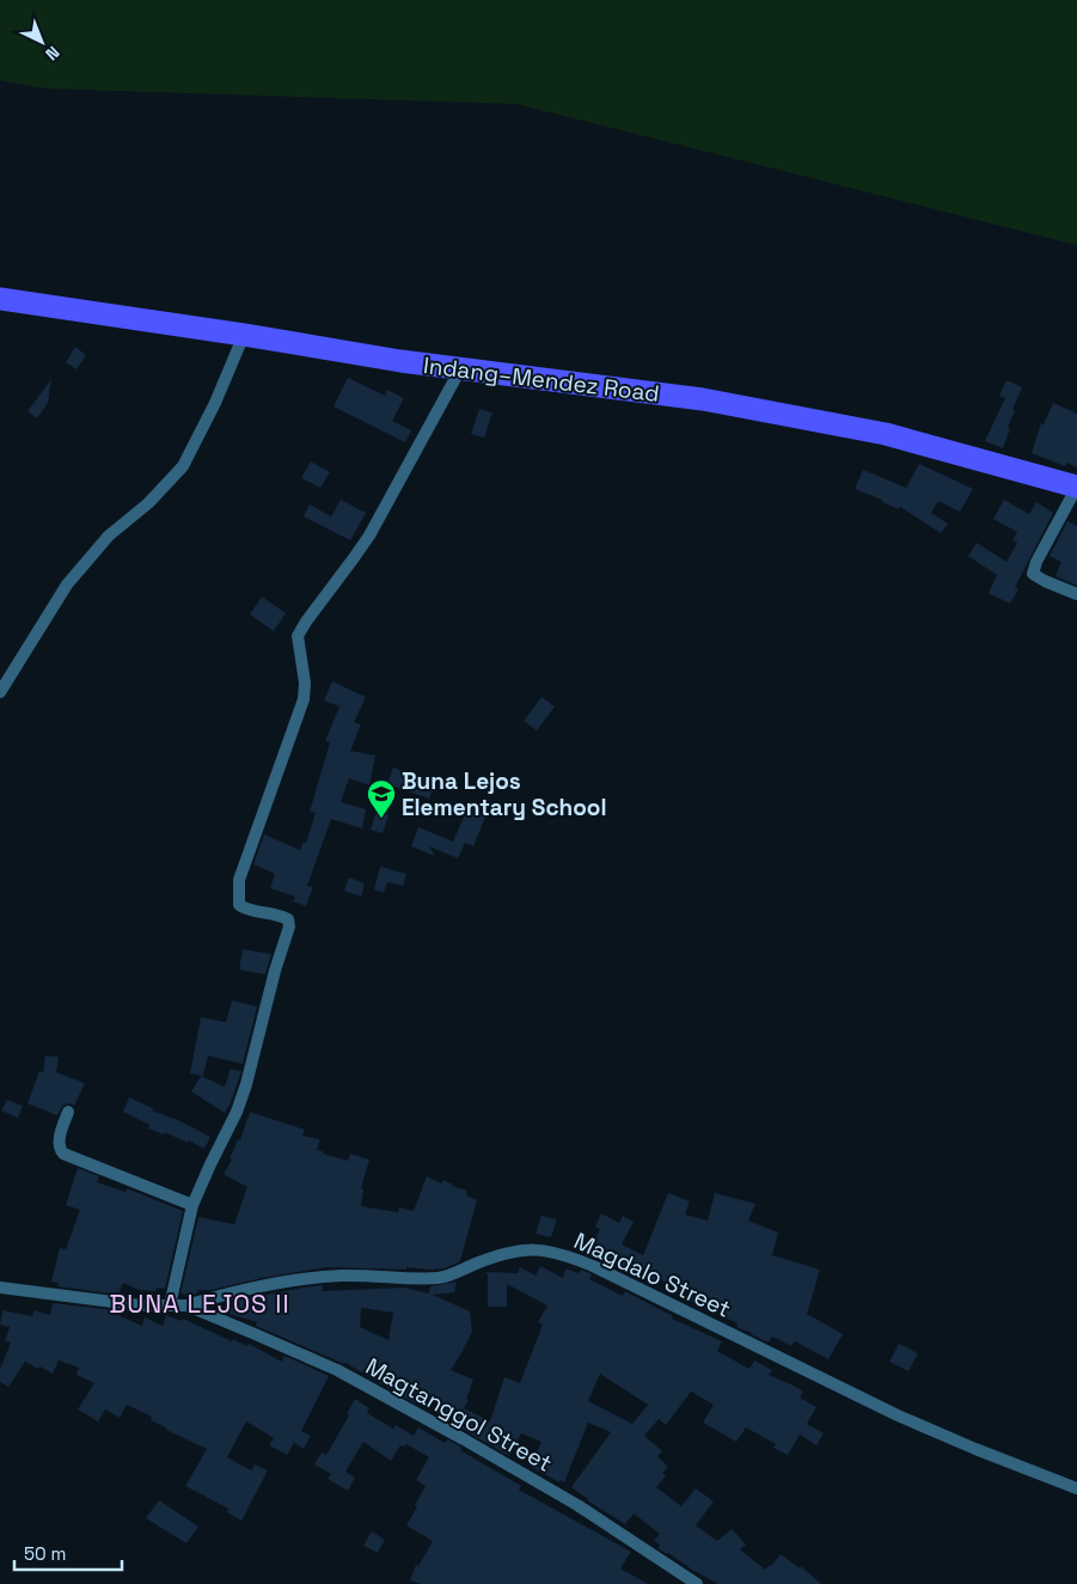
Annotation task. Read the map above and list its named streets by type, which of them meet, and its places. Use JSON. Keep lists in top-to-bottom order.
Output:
{
  "streets": {
    "main road": ["Indang–Mendez Road"],
    "street": ["Magdalo Street", "Magtanggol Street"]
  },
  "crossings": [
    ["Magdalo Street", "Magtanggol Street"]
  ],
  "districts": ["BUNA LEJOS II"],
  "places": {
    "school or university": ["Buna Lejos Elementary School"]
  },
  "scale_bar": "50 m",
  "north": "bottom right"
}
